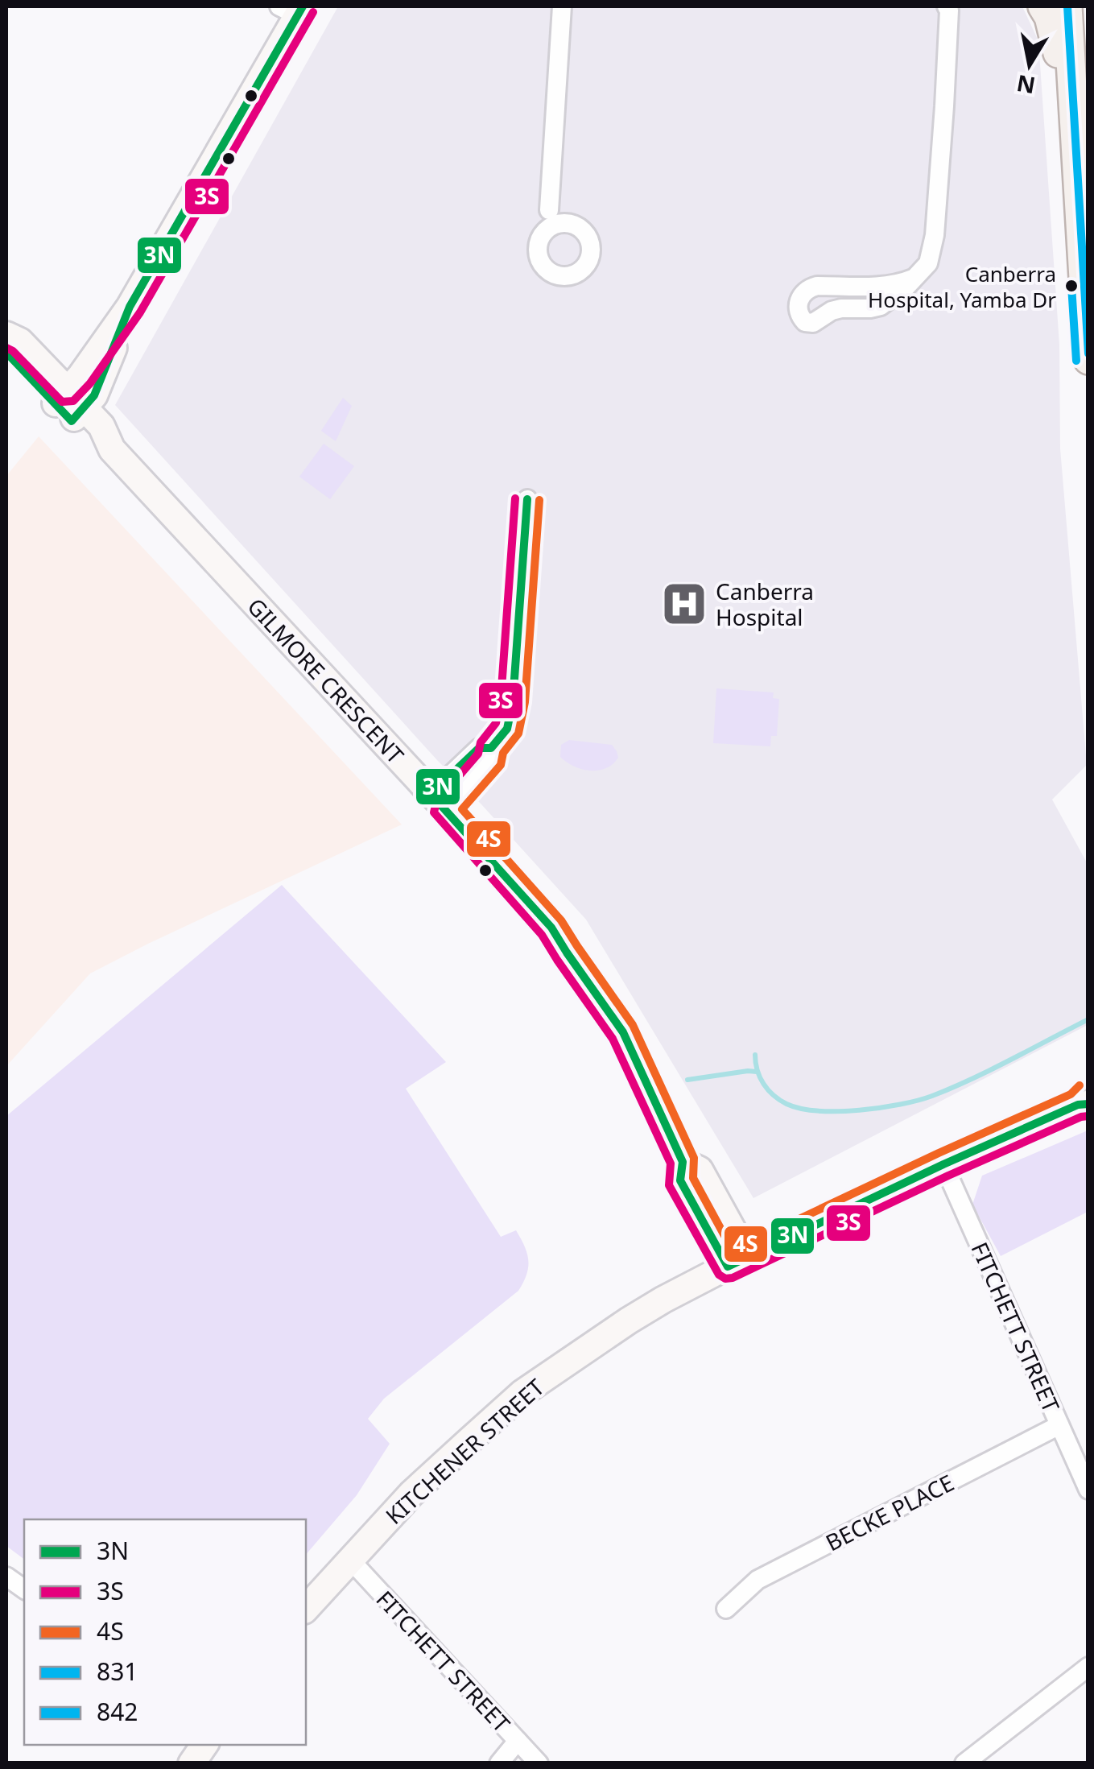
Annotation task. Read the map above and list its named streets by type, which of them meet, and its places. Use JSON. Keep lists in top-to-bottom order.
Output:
{
  "streets": {
    "street": [
      "GILMORE CRESCENT",
      "FITCHETT STREET",
      "KITCHENER STREET",
      "BECKE PLACE"
    ]
  },
  "crossings": [
    ["GILMORE CRESCENT", "KITCHENER STREET"],
    ["FITCHETT STREET", "KITCHENER STREET"],
    ["FITCHETT STREET", "BECKE PLACE"]
  ],
  "places": {
    "other": ["Canberra Hospital, Yamba Dr"],
    "hospital": ["Canberra Hospital"]
  },
  "lines": [
    "transit line 3N",
    "transit line 831",
    "transit line 3S",
    "transit line 842",
    "transit line 4S"
  ],
  "legend": [
    "3N",
    "3S",
    "4S",
    "831",
    "842"
  ],
  "north": "bottom"
}
